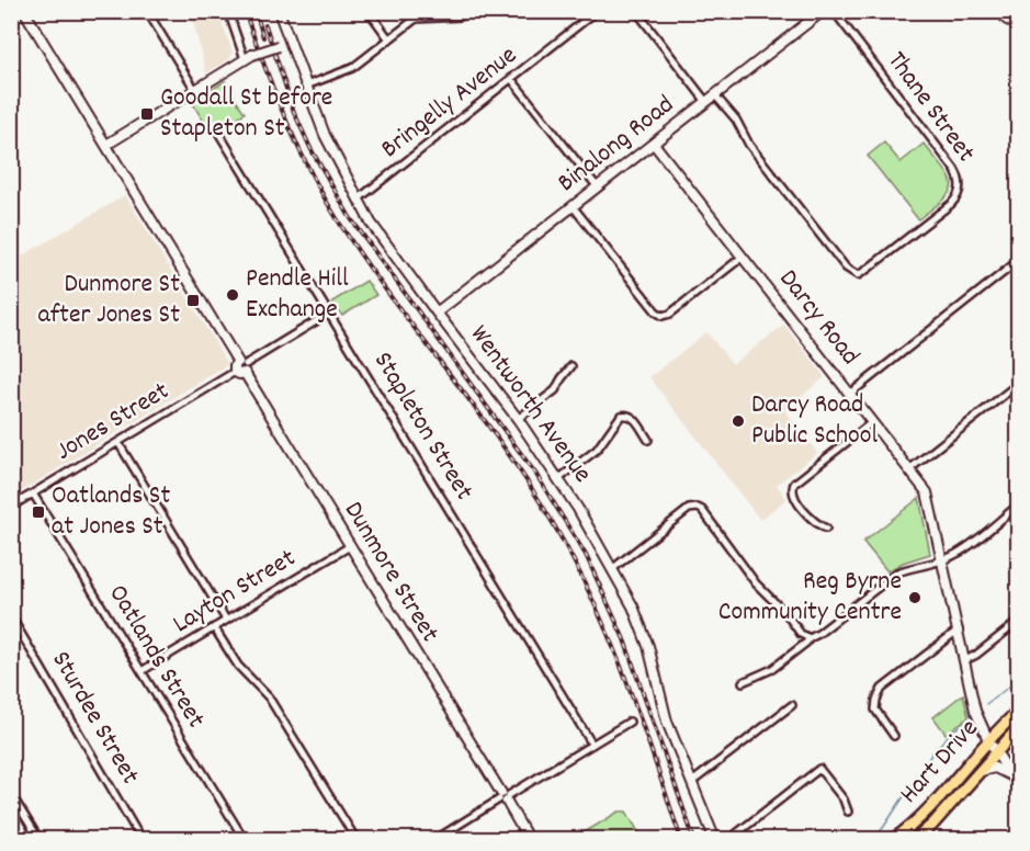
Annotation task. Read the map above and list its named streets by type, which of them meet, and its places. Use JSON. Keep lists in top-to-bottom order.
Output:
{
  "streets": {
    "highway": ["Hart Drive"],
    "main road": [
      "Binalong Road",
      "Darcy Road",
      "Wentworth Avenue",
      "Dunmore Street"
    ],
    "street": [
      "Bringelly Avenue",
      "Thane Street",
      "Jones Street",
      "Stapleton Street",
      "Layton Street",
      "Oatlands Street",
      "Sturdee Street"
    ]
  },
  "crossings": [
    ["Bringelly Avenue", "Wentworth Avenue"],
    ["Thane Street", "Binalong Road"],
    ["Binalong Road", "Darcy Road"],
    ["Binalong Road", "Wentworth Avenue"],
    ["Darcy Road", "Hart Drive"],
    ["Jones Street", "Stapleton Street"],
    ["Jones Street", "Dunmore Street"],
    ["Jones Street", "Oatlands Street"],
    ["Dunmore Street", "Layton Street"],
    ["Layton Street", "Oatlands Street"]
  ],
  "places": {
    "transit": ["Goodall St before Stapleton St", "Dunmore St after Jones St", "Oatlands St at Jones St"],
    "other": ["Pendle Hill Exchange", "Darcy Road Public School", "Reg Byrne Community Centre"]
  }
}
